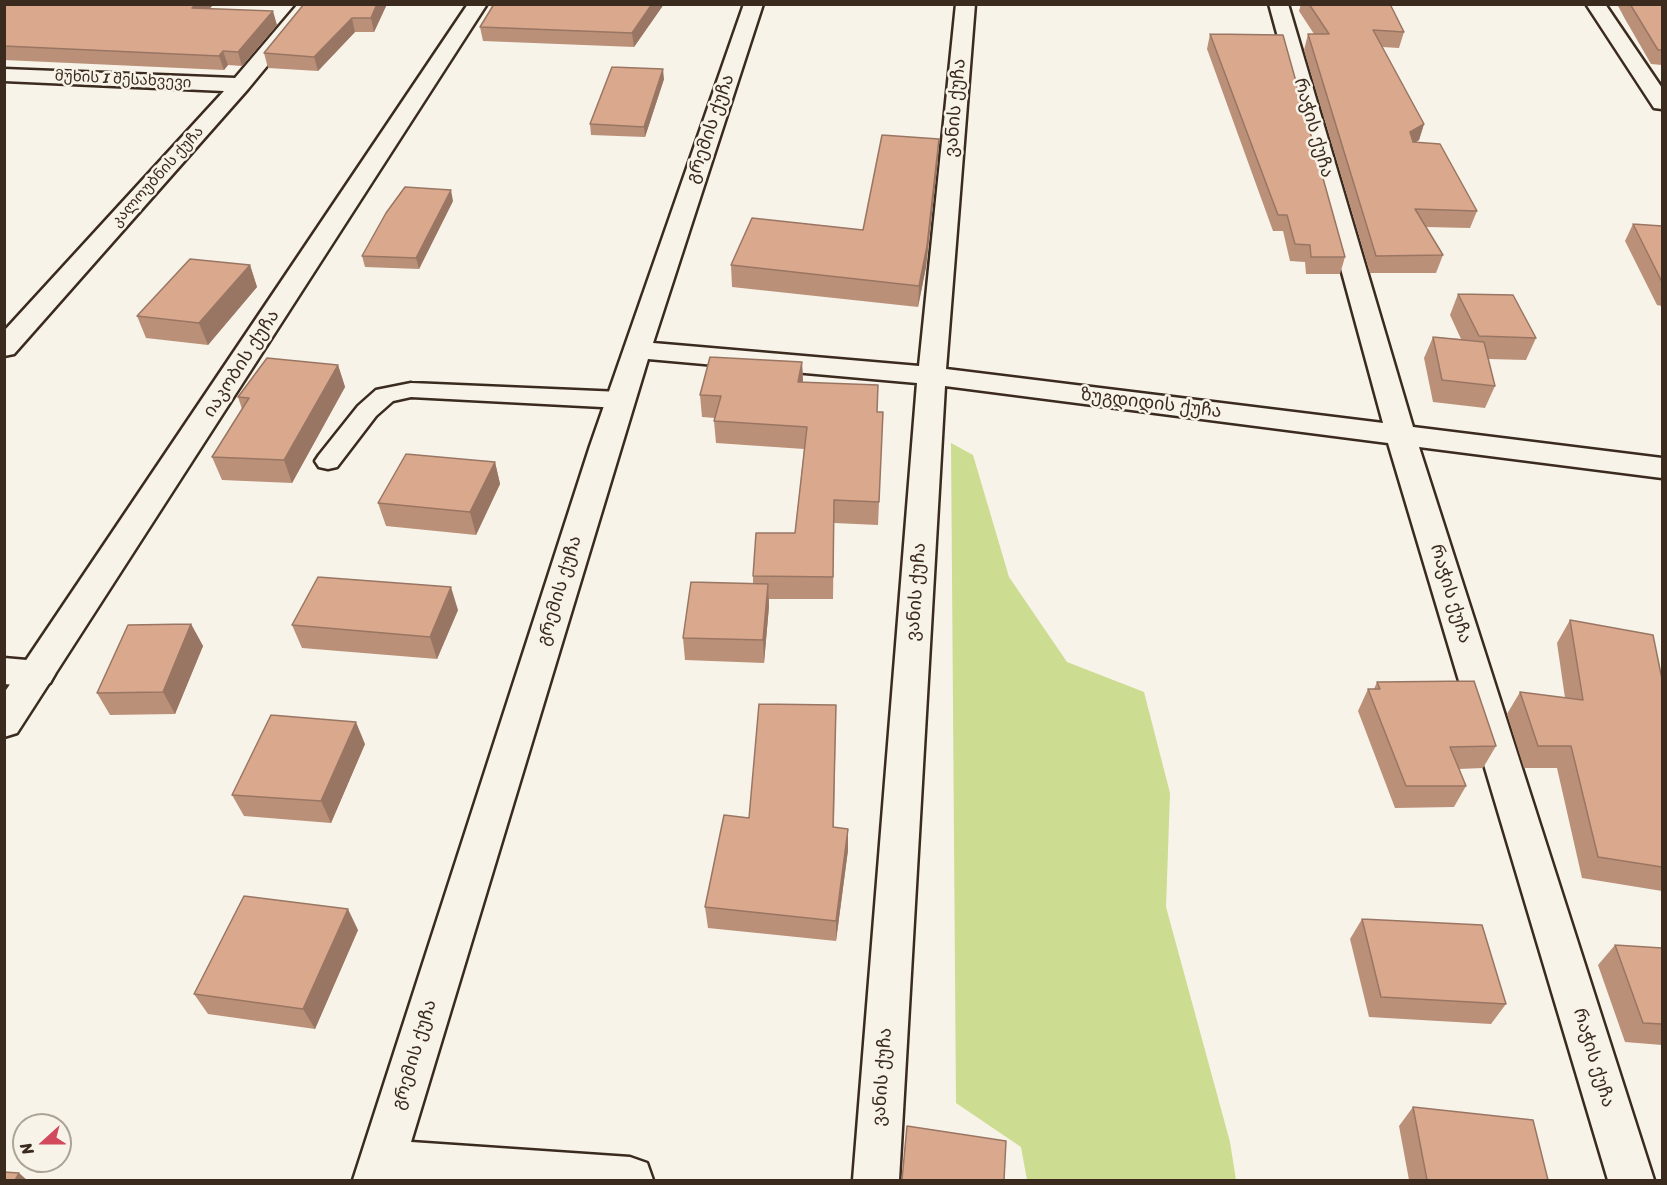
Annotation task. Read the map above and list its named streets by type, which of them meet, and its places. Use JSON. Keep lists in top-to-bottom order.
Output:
{
  "streets": {
    "street": [
      "მუხის I შესახვევი",
      "ვანის ქუჩა",
      "რაჭის ქუჩა",
      "გრემის ქუჩა",
      "კალოუბნის ქუჩა",
      "იაკობის ქუჩა",
      "ზუგდიდის ქუჩა"
    ]
  },
  "crossings": [
    ["მუხის I შესახვევი", "კალოუბნის ქუჩა"],
    ["ვანის ქუჩა", "ზუგდიდის ქუჩა"],
    ["რაჭის ქუჩა", "ზუგდიდის ქუჩა"],
    ["გრემის ქუჩა", "ზუგდიდის ქუჩა"]
  ],
  "north": "left"
}
